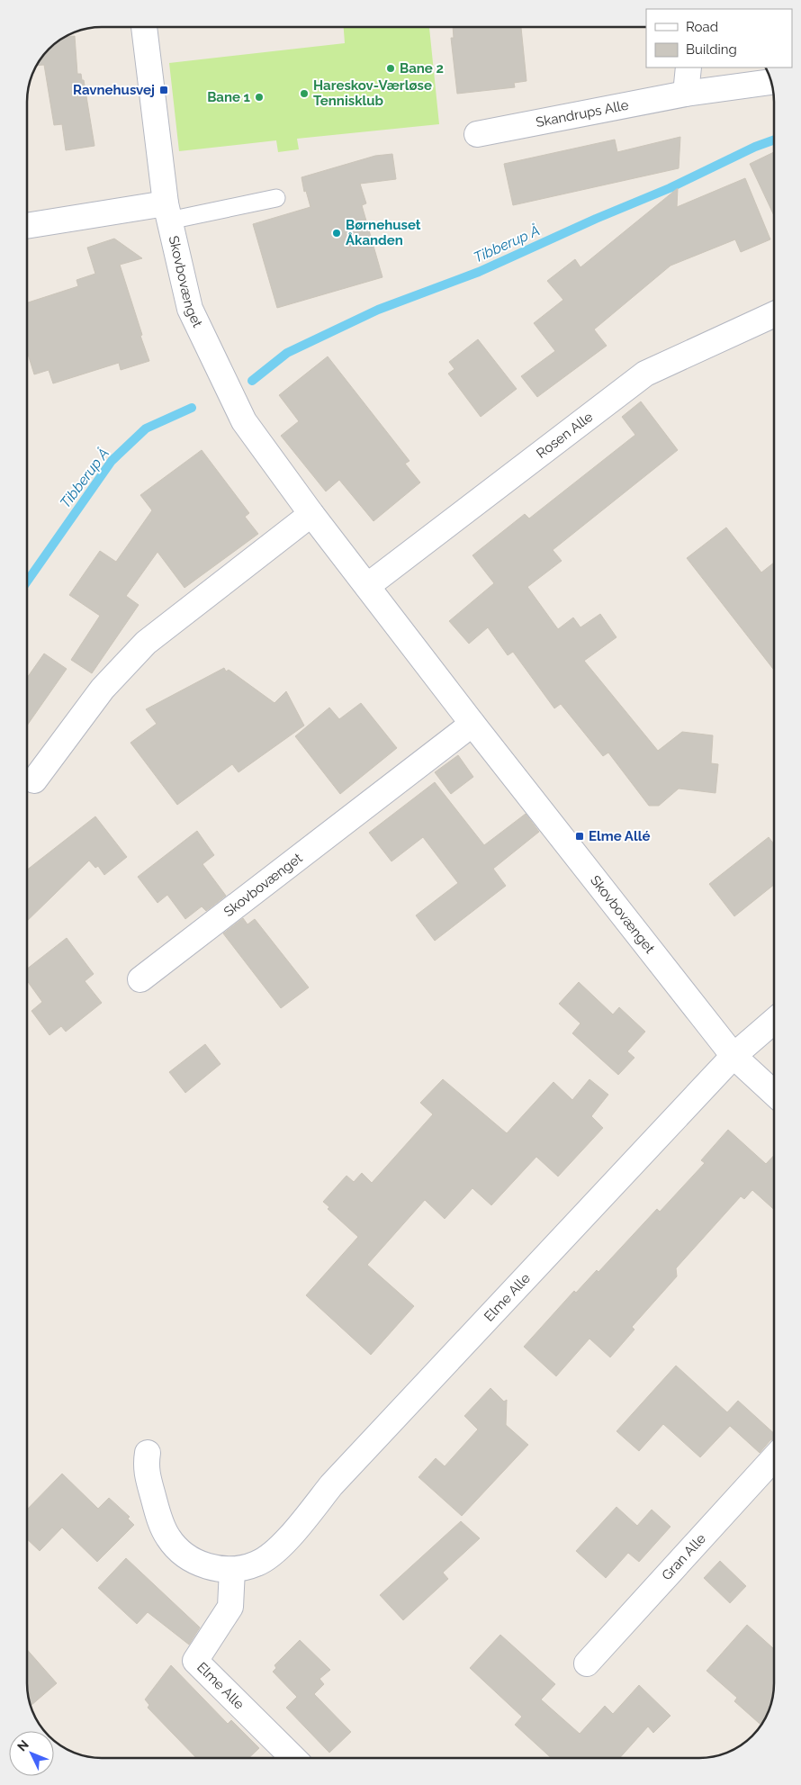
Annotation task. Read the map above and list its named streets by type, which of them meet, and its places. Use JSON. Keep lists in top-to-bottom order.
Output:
{
  "streets": {
    "street": [
      "Skandrups Alle",
      "Skovbovænget",
      "Rosen Alle",
      "Elme Alle",
      "Gran Alle"
    ]
  },
  "crossings": [
    ["Skovbovænget", "Rosen Alle"],
    ["Skovbovænget", "Elme Alle"]
  ],
  "water": ["Tibberup Å"],
  "places": {
    "other": [
      "Bane 2",
      "Hareskov-Værløse Tennisklub",
      "Bane 1",
      "Børnehuset Åkanden"
    ],
    "transit": ["Ravnehusvej", "Elme Allé"]
  },
  "legend": ["Road", "Building"],
  "north": "top left"
}
